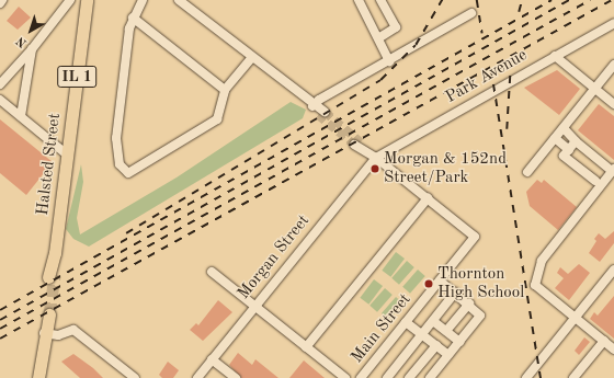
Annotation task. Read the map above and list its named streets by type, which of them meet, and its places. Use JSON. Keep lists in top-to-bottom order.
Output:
{
  "streets": {
    "main road": ["IL 1", "Halsted Street"],
    "street": ["Park Avenue", "Morgan Street", "Main Street"]
  },
  "crossings": [
    ["Park Avenue", "Morgan Street"]
  ],
  "places": ["Morgan & 152nd Street/Park", "Thornton High School"],
  "north": "bottom left"
}
